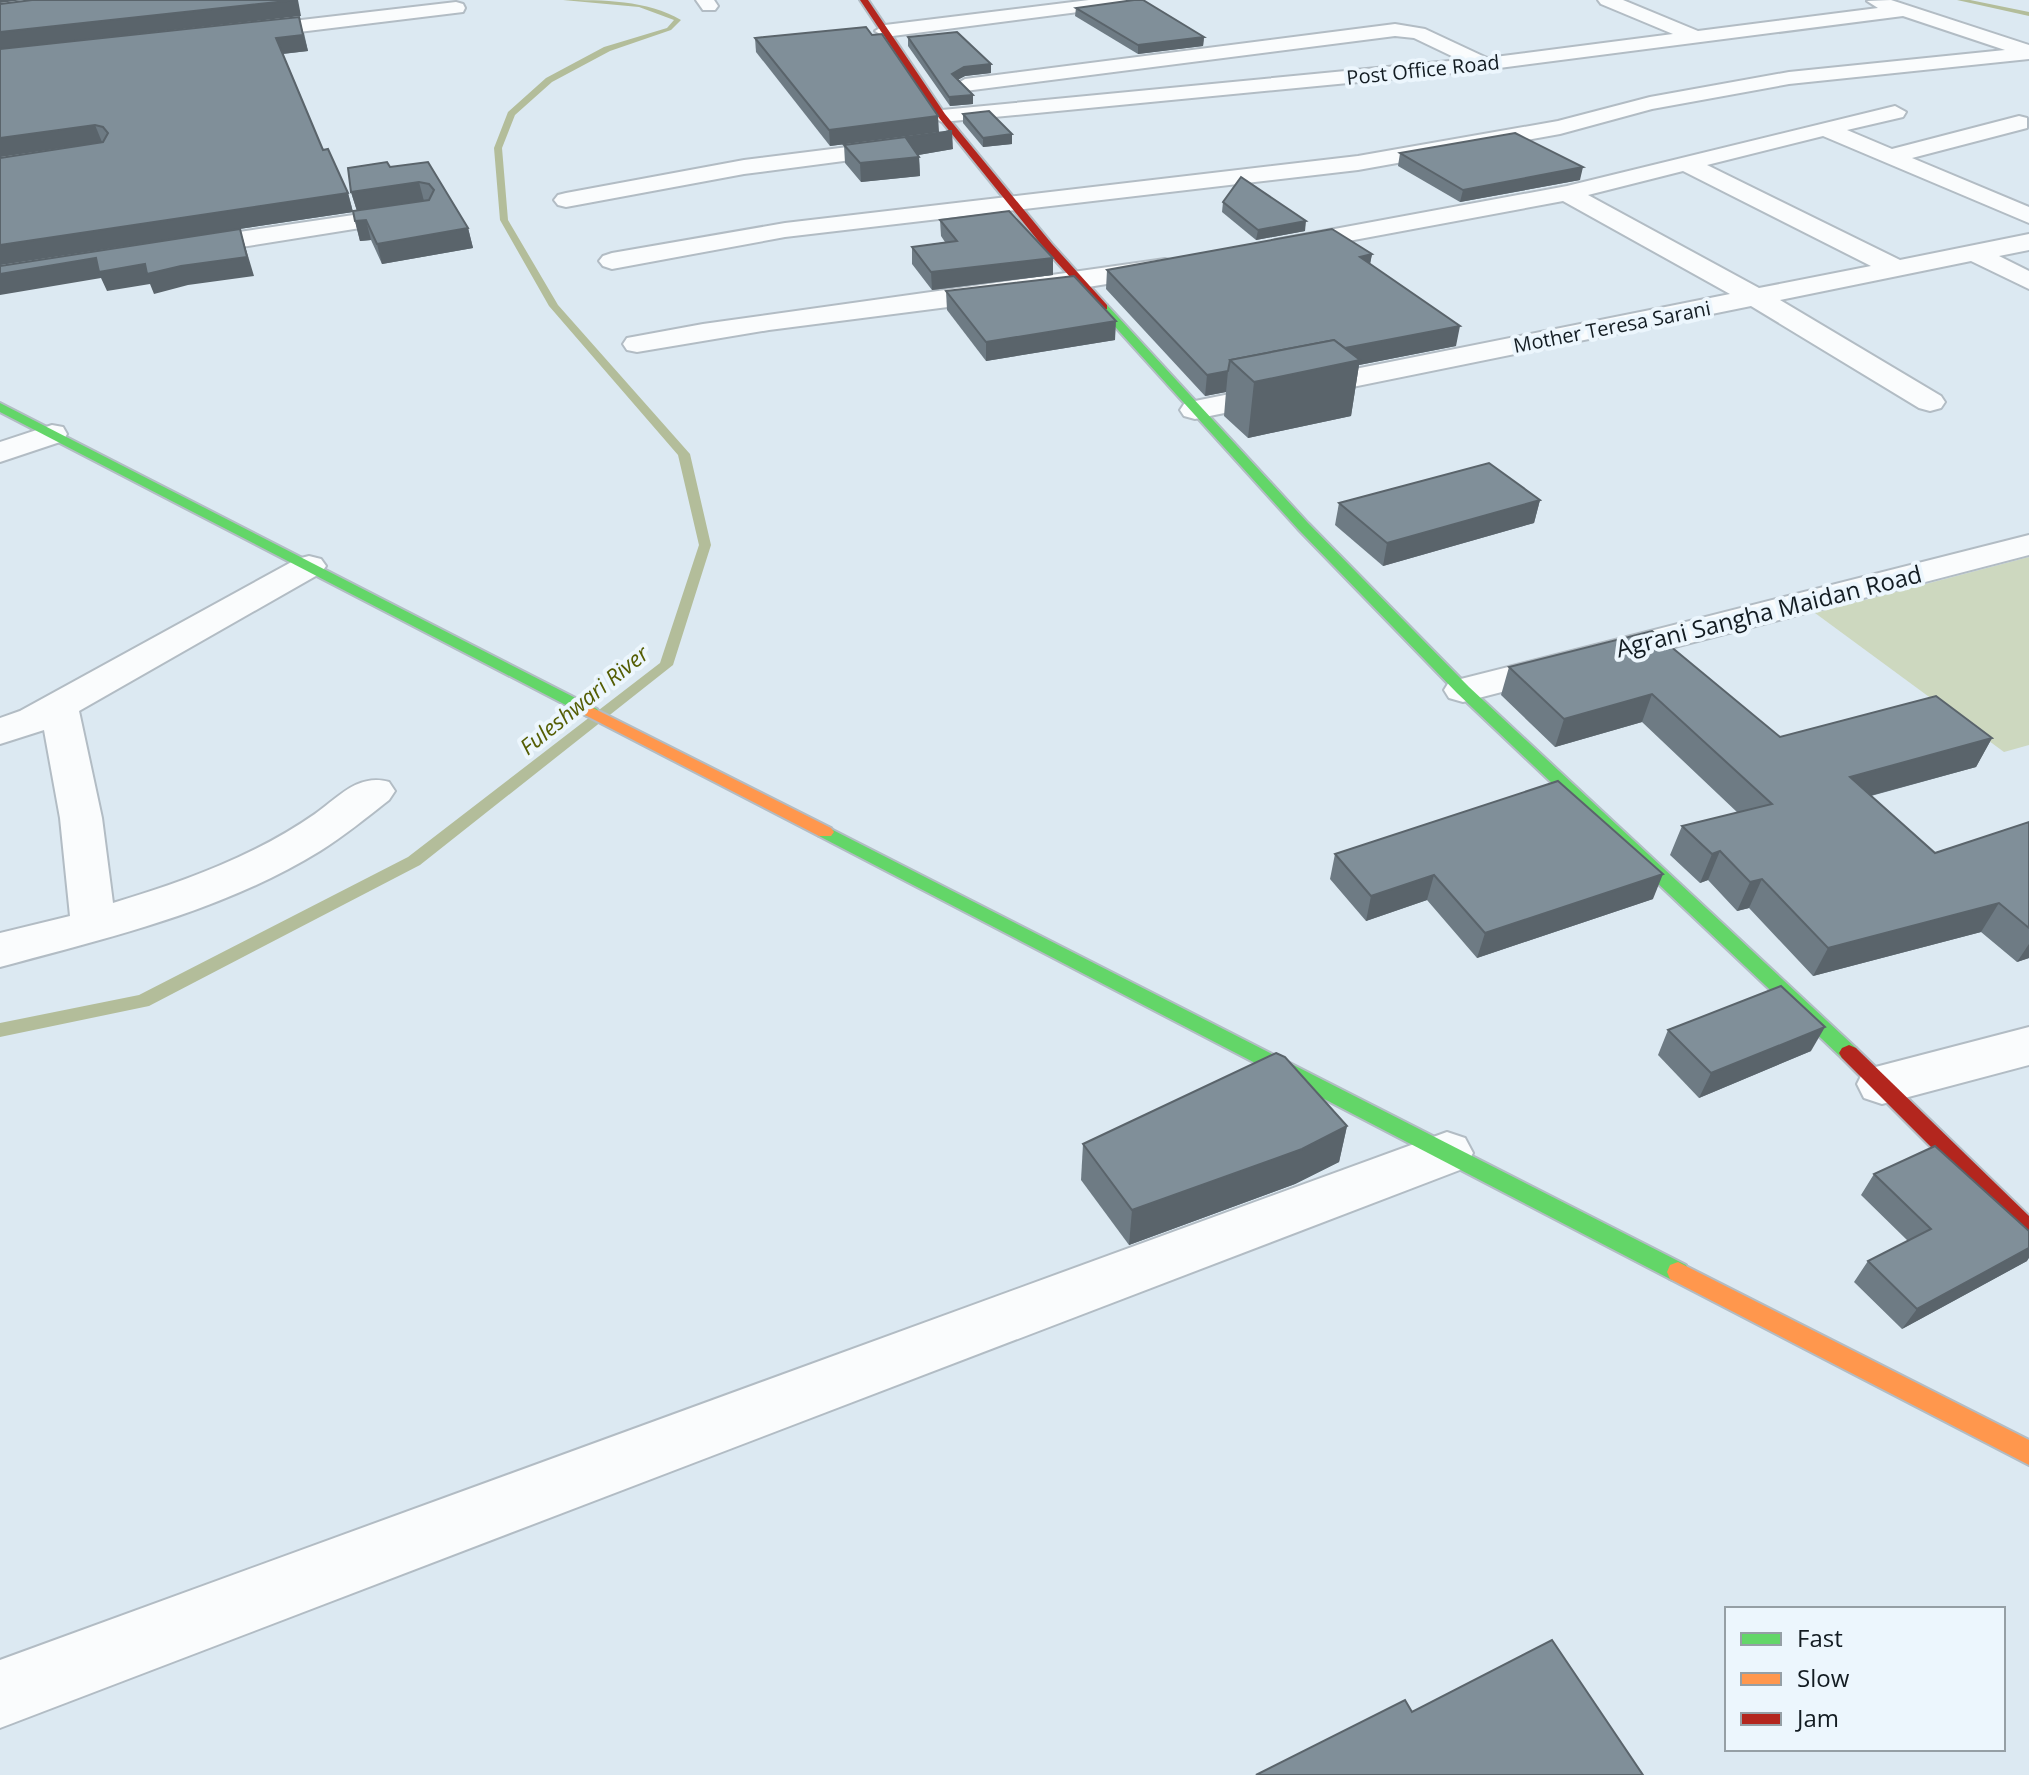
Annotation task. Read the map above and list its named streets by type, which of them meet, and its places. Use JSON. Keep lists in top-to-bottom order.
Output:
{
  "streets": {
    "street": ["Post Office Road", "Mother Teresa Sarani", "Agrani Sangha Maidan Road"]
  },
  "water": ["Fuleshwari River"],
  "legend": ["Fast", "Slow", "Jam"]
}
